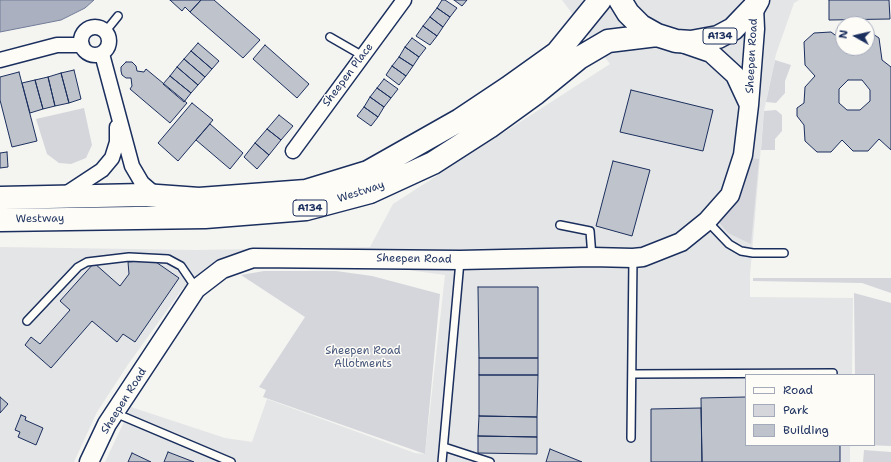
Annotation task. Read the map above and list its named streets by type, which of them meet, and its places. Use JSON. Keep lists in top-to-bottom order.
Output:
{
  "streets": {
    "main road": ["A134", "Westway"],
    "street": ["Sheepen Road", "Sheepen Place"]
  },
  "crossings": [
    ["A134", "Sheepen Road"],
    ["A134", "Westway"],
    ["Sheepen Road", "Westway"]
  ],
  "parks": ["Sheepen Road Allotments"],
  "legend": ["Road", "Park", "Building"],
  "north": "left"
}
